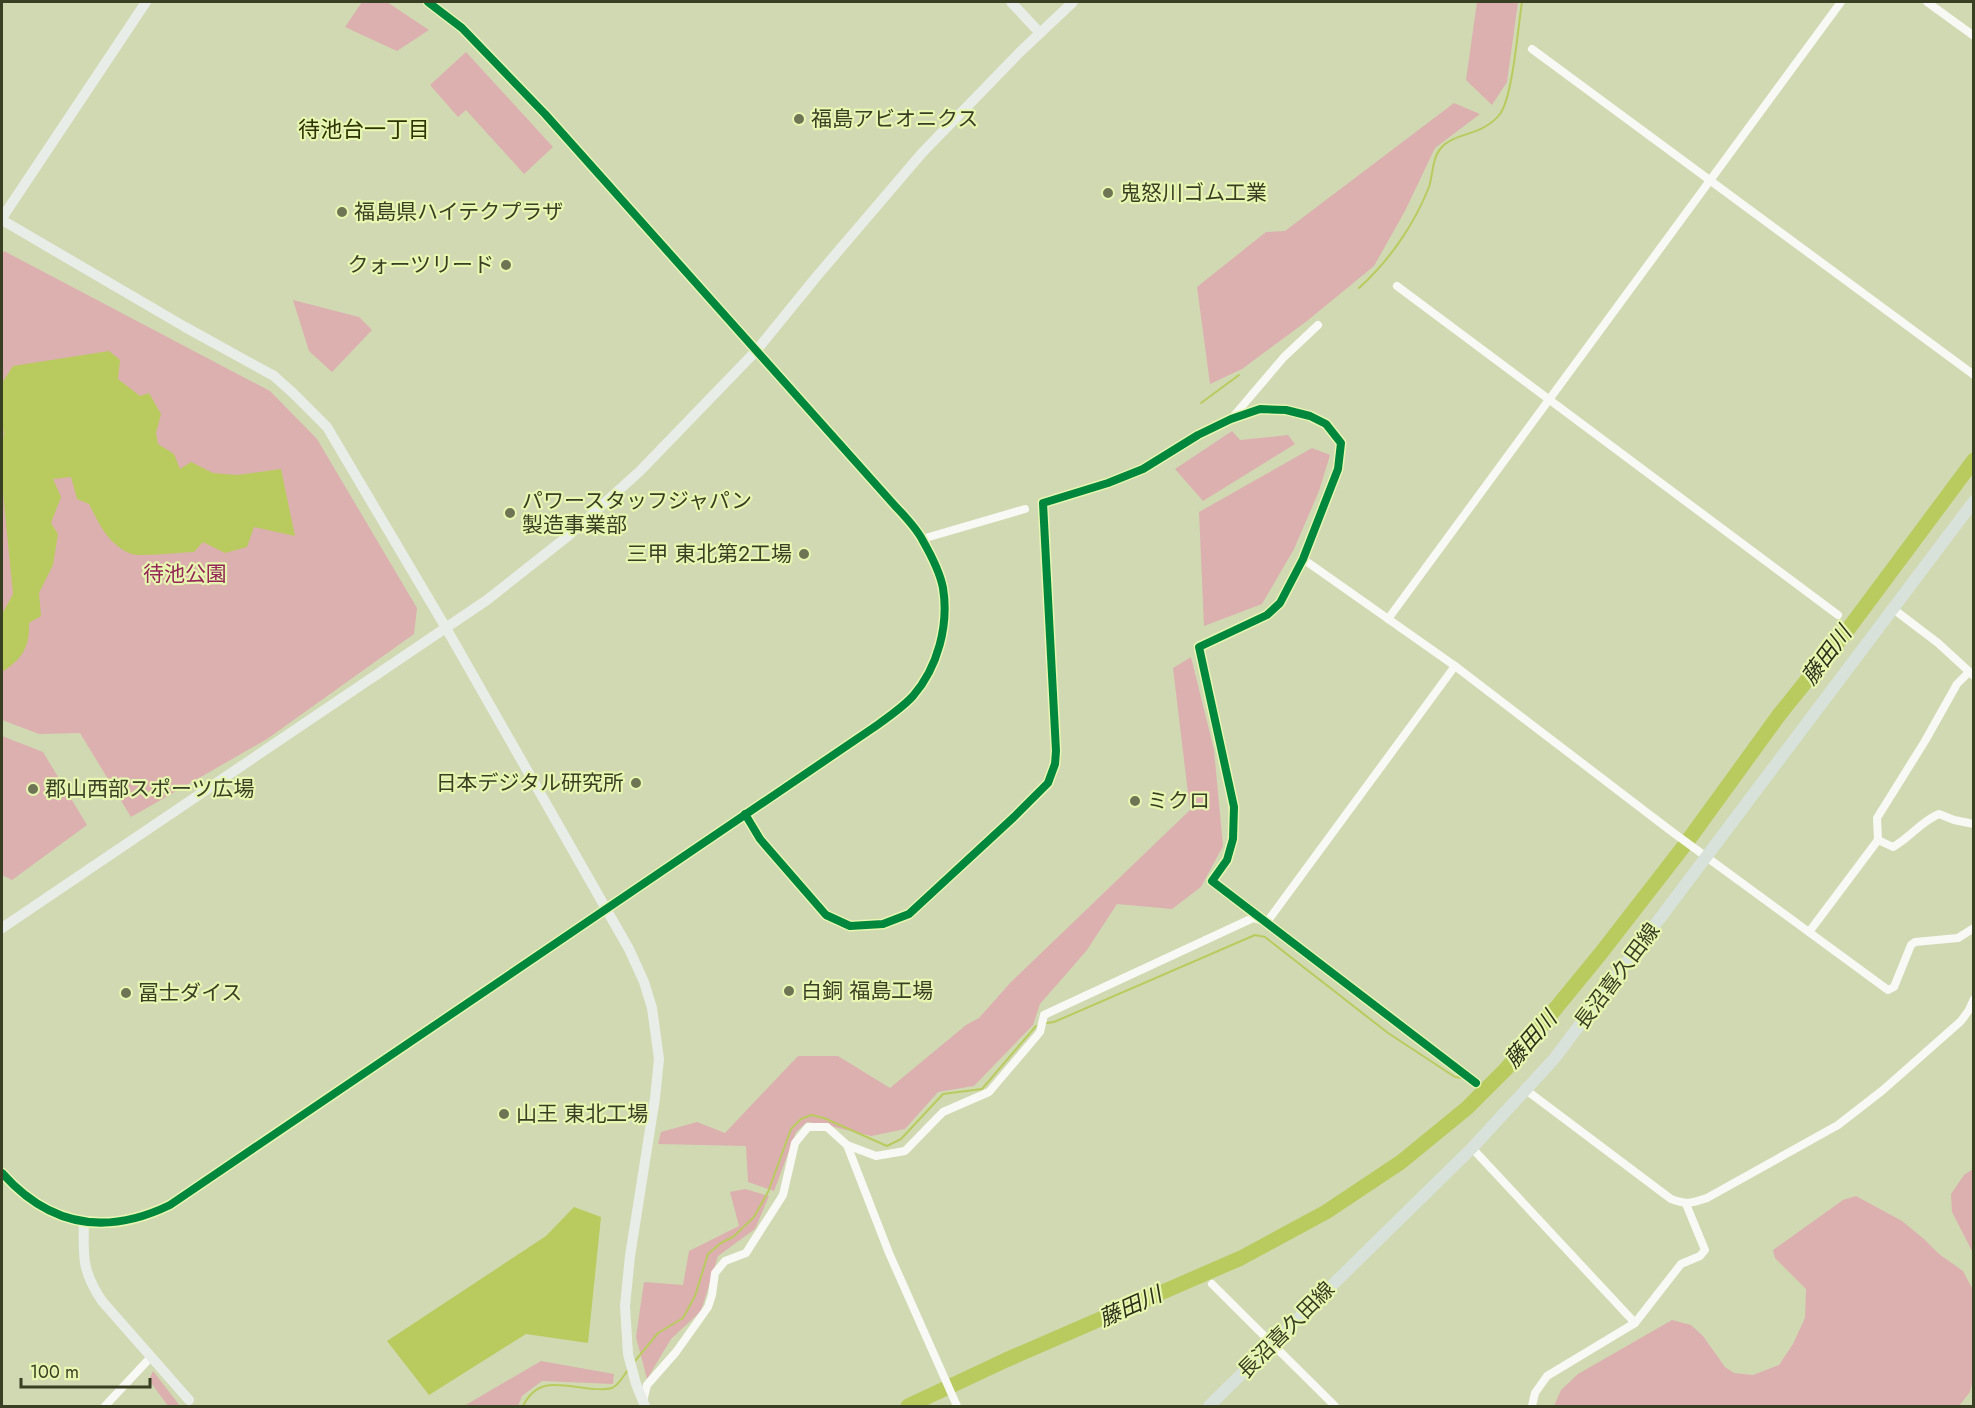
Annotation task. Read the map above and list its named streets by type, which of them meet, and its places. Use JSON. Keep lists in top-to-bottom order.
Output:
{
  "streets": {
    "main road": ["長沼喜久田線"]
  },
  "districts": ["待池台一丁目"],
  "water": ["藤田川"],
  "parks": ["待池公園"],
  "places": [
    "福島アビオニクス",
    "鬼怒川ゴム工業",
    "福島県ハイテクプラザ",
    "クォーツリード",
    "パワースタッフジャパン 製造事業部",
    "三甲 東北第2工場",
    "日本デジタル研究所",
    "郡山西部スポーツ広場",
    "ミクロ",
    "白銅 福島工場",
    "冨士ダイス",
    "山王 東北工場"
  ],
  "scale_bar": "100 m"
}
